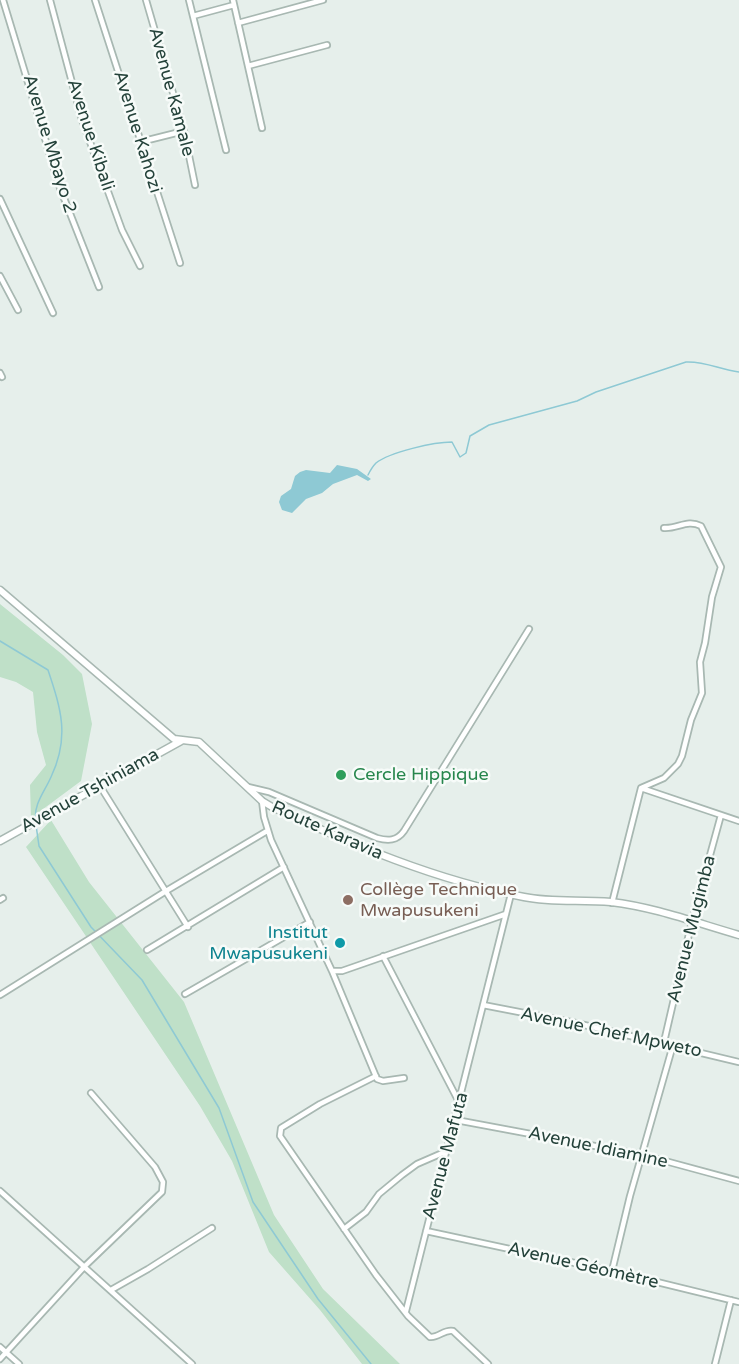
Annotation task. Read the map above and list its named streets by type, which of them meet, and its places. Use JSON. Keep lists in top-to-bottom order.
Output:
{
  "streets": {
    "street": [
      "Avenue Kamale",
      "Avenue Kahozi",
      "Avenue Kibali",
      "Avenue Mbayo 2",
      "Avenue Tshiniama",
      "Route Karavia",
      "Avenue Mugimba",
      "Avenue Chef Mpweto",
      "Avenue Idiamine",
      "Avenue Mafuta",
      "Avenue Géomètre"
    ]
  },
  "crossings": [
    ["Avenue Tshiniama", "Route Karavia"],
    ["Route Karavia", "Avenue Mugimba"],
    ["Route Karavia", "Avenue Mafuta"],
    ["Avenue Mugimba", "Avenue Chef Mpweto"],
    ["Avenue Chef Mpweto", "Avenue Mafuta"],
    ["Avenue Idiamine", "Avenue Mafuta"],
    ["Avenue Mafuta", "Avenue Géomètre"]
  ],
  "places": ["Cercle Hippique", "Collège Technique Mwapusukeni", "Institut Mwapusukeni"]
}
